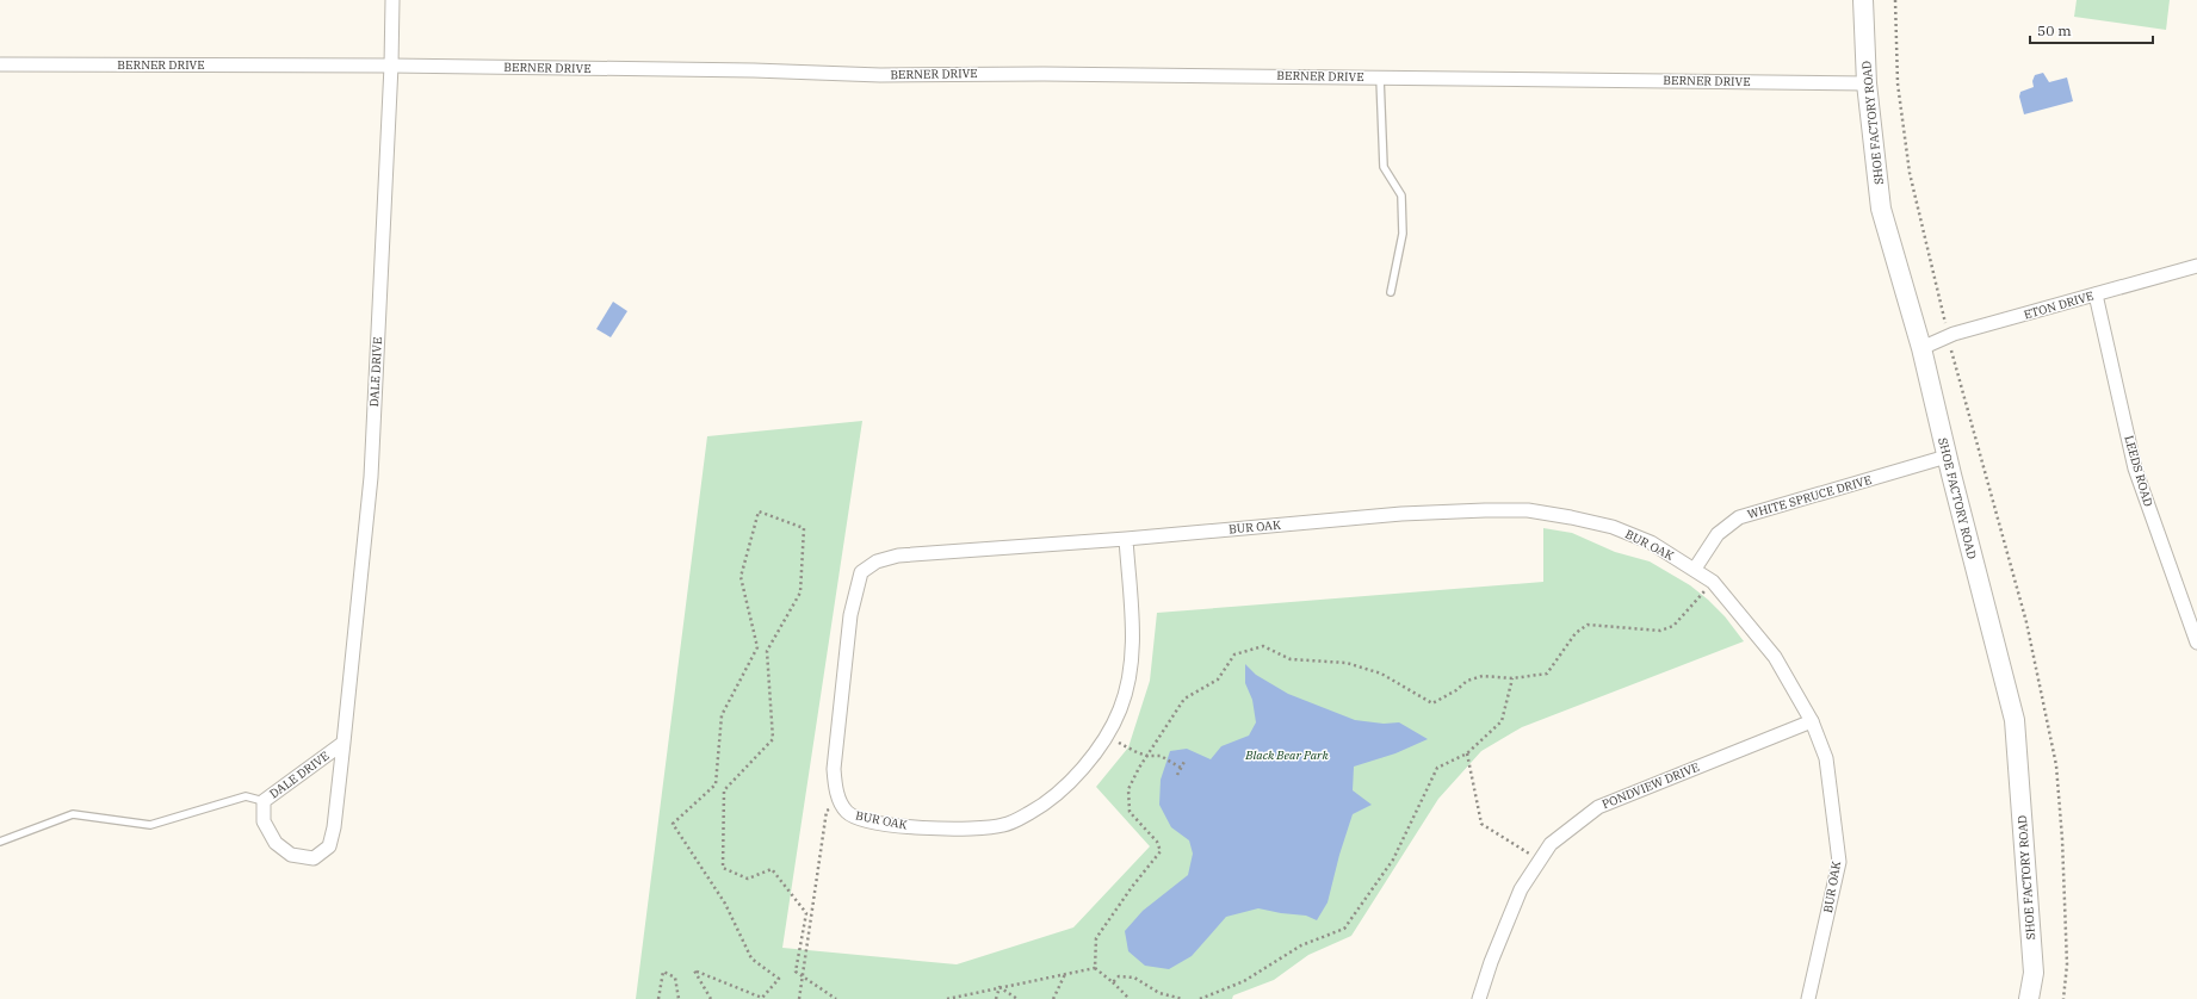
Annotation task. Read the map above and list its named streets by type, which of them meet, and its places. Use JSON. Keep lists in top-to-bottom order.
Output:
{
  "streets": {
    "street": [
      "BERNER DRIVE",
      "SHOE FACTORY ROAD",
      "ETON DRIVE",
      "DALE DRIVE",
      "LEEDS ROAD",
      "WHITE SPRUCE DRIVE",
      "BUR OAK",
      "PONDVIEW DRIVE"
    ]
  },
  "crossings": [
    ["BERNER DRIVE", "SHOE FACTORY ROAD"],
    ["BERNER DRIVE", "DALE DRIVE"],
    ["SHOE FACTORY ROAD", "ETON DRIVE"],
    ["SHOE FACTORY ROAD", "WHITE SPRUCE DRIVE"],
    ["ETON DRIVE", "LEEDS ROAD"],
    ["WHITE SPRUCE DRIVE", "BUR OAK"],
    ["BUR OAK", "PONDVIEW DRIVE"]
  ],
  "parks": ["Black Bear Park"],
  "scale_bar": "50 m"
}
